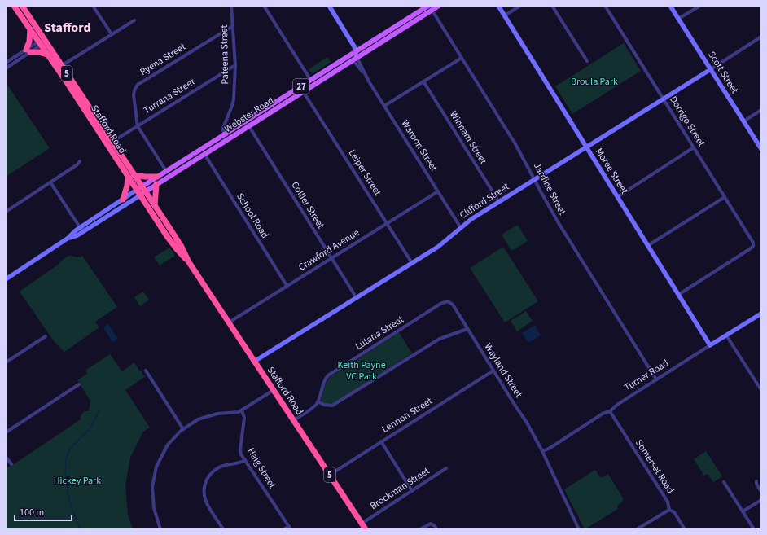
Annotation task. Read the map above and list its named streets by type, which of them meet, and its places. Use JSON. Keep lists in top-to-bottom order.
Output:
{
  "streets": {
    "highway": ["5", "Stafford Road"],
    "main road": ["27", "Webster Road"],
    "street": [
      "Pateena Street",
      "Ryena Street",
      "Scott Street",
      "Turrana Street",
      "Dorrigo Street",
      "Winnam Street",
      "Waroon Street",
      "Moree Street",
      "Leiper Street",
      "Jardine Street",
      "Clifford Street",
      "Collier Street",
      "School Road",
      "Crawford Avenue",
      "Lutana Street",
      "Wayland Street",
      "Turner Road",
      "Lennon Street",
      "Somerset Road",
      "Haig Street",
      "Brockman Street"
    ]
  },
  "crossings": [
    ["Pateena Street", "Ryena Street"],
    ["Pateena Street", "Turrana Street"],
    ["Pateena Street", "Webster Road"],
    ["Ryena Street", "Turrana Street"],
    ["Scott Street", "Clifford Street"],
    ["Turrana Street", "Stafford Road"],
    ["Webster Road", "Stafford Road"],
    ["Webster Road", "Waroon Street"],
    ["Webster Road", "Leiper Street"],
    ["Webster Road", "Jardine Street"],
    ["Webster Road", "Collier Street"],
    ["Webster Road", "School Road"],
    ["Dorrigo Street", "Moree Street"],
    ["Dorrigo Street", "Clifford Street"],
    ["Stafford Road", "Clifford Street"],
    ["Stafford Road", "Crawford Avenue"],
    ["Stafford Road", "Lennon Street"],
    ["Stafford Road", "Brockman Street"],
    ["Winnam Street", "Clifford Street"],
    ["Waroon Street", "Clifford Street"],
    ["Waroon Street", "Crawford Avenue"],
    ["Moree Street", "Clifford Street"],
    ["Moree Street", "Turner Road"],
    ["Leiper Street", "Clifford Street"],
    ["Leiper Street", "Crawford Avenue"],
    ["Jardine Street", "Clifford Street"],
    ["Jardine Street", "Turner Road"],
    ["Clifford Street", "Collier Street"],
    ["Collier Street", "Crawford Avenue"],
    ["School Road", "Crawford Avenue"],
    ["Lutana Street", "Wayland Street"],
    ["Wayland Street", "Turner Road"],
    ["Wayland Street", "Lennon Street"],
    ["Turner Road", "Somerset Road"]
  ],
  "districts": ["Stafford"],
  "parks": ["Broula Park", "Keith Payne VC Park", "Hickey Park"],
  "scale_bar": "100 m"
}
